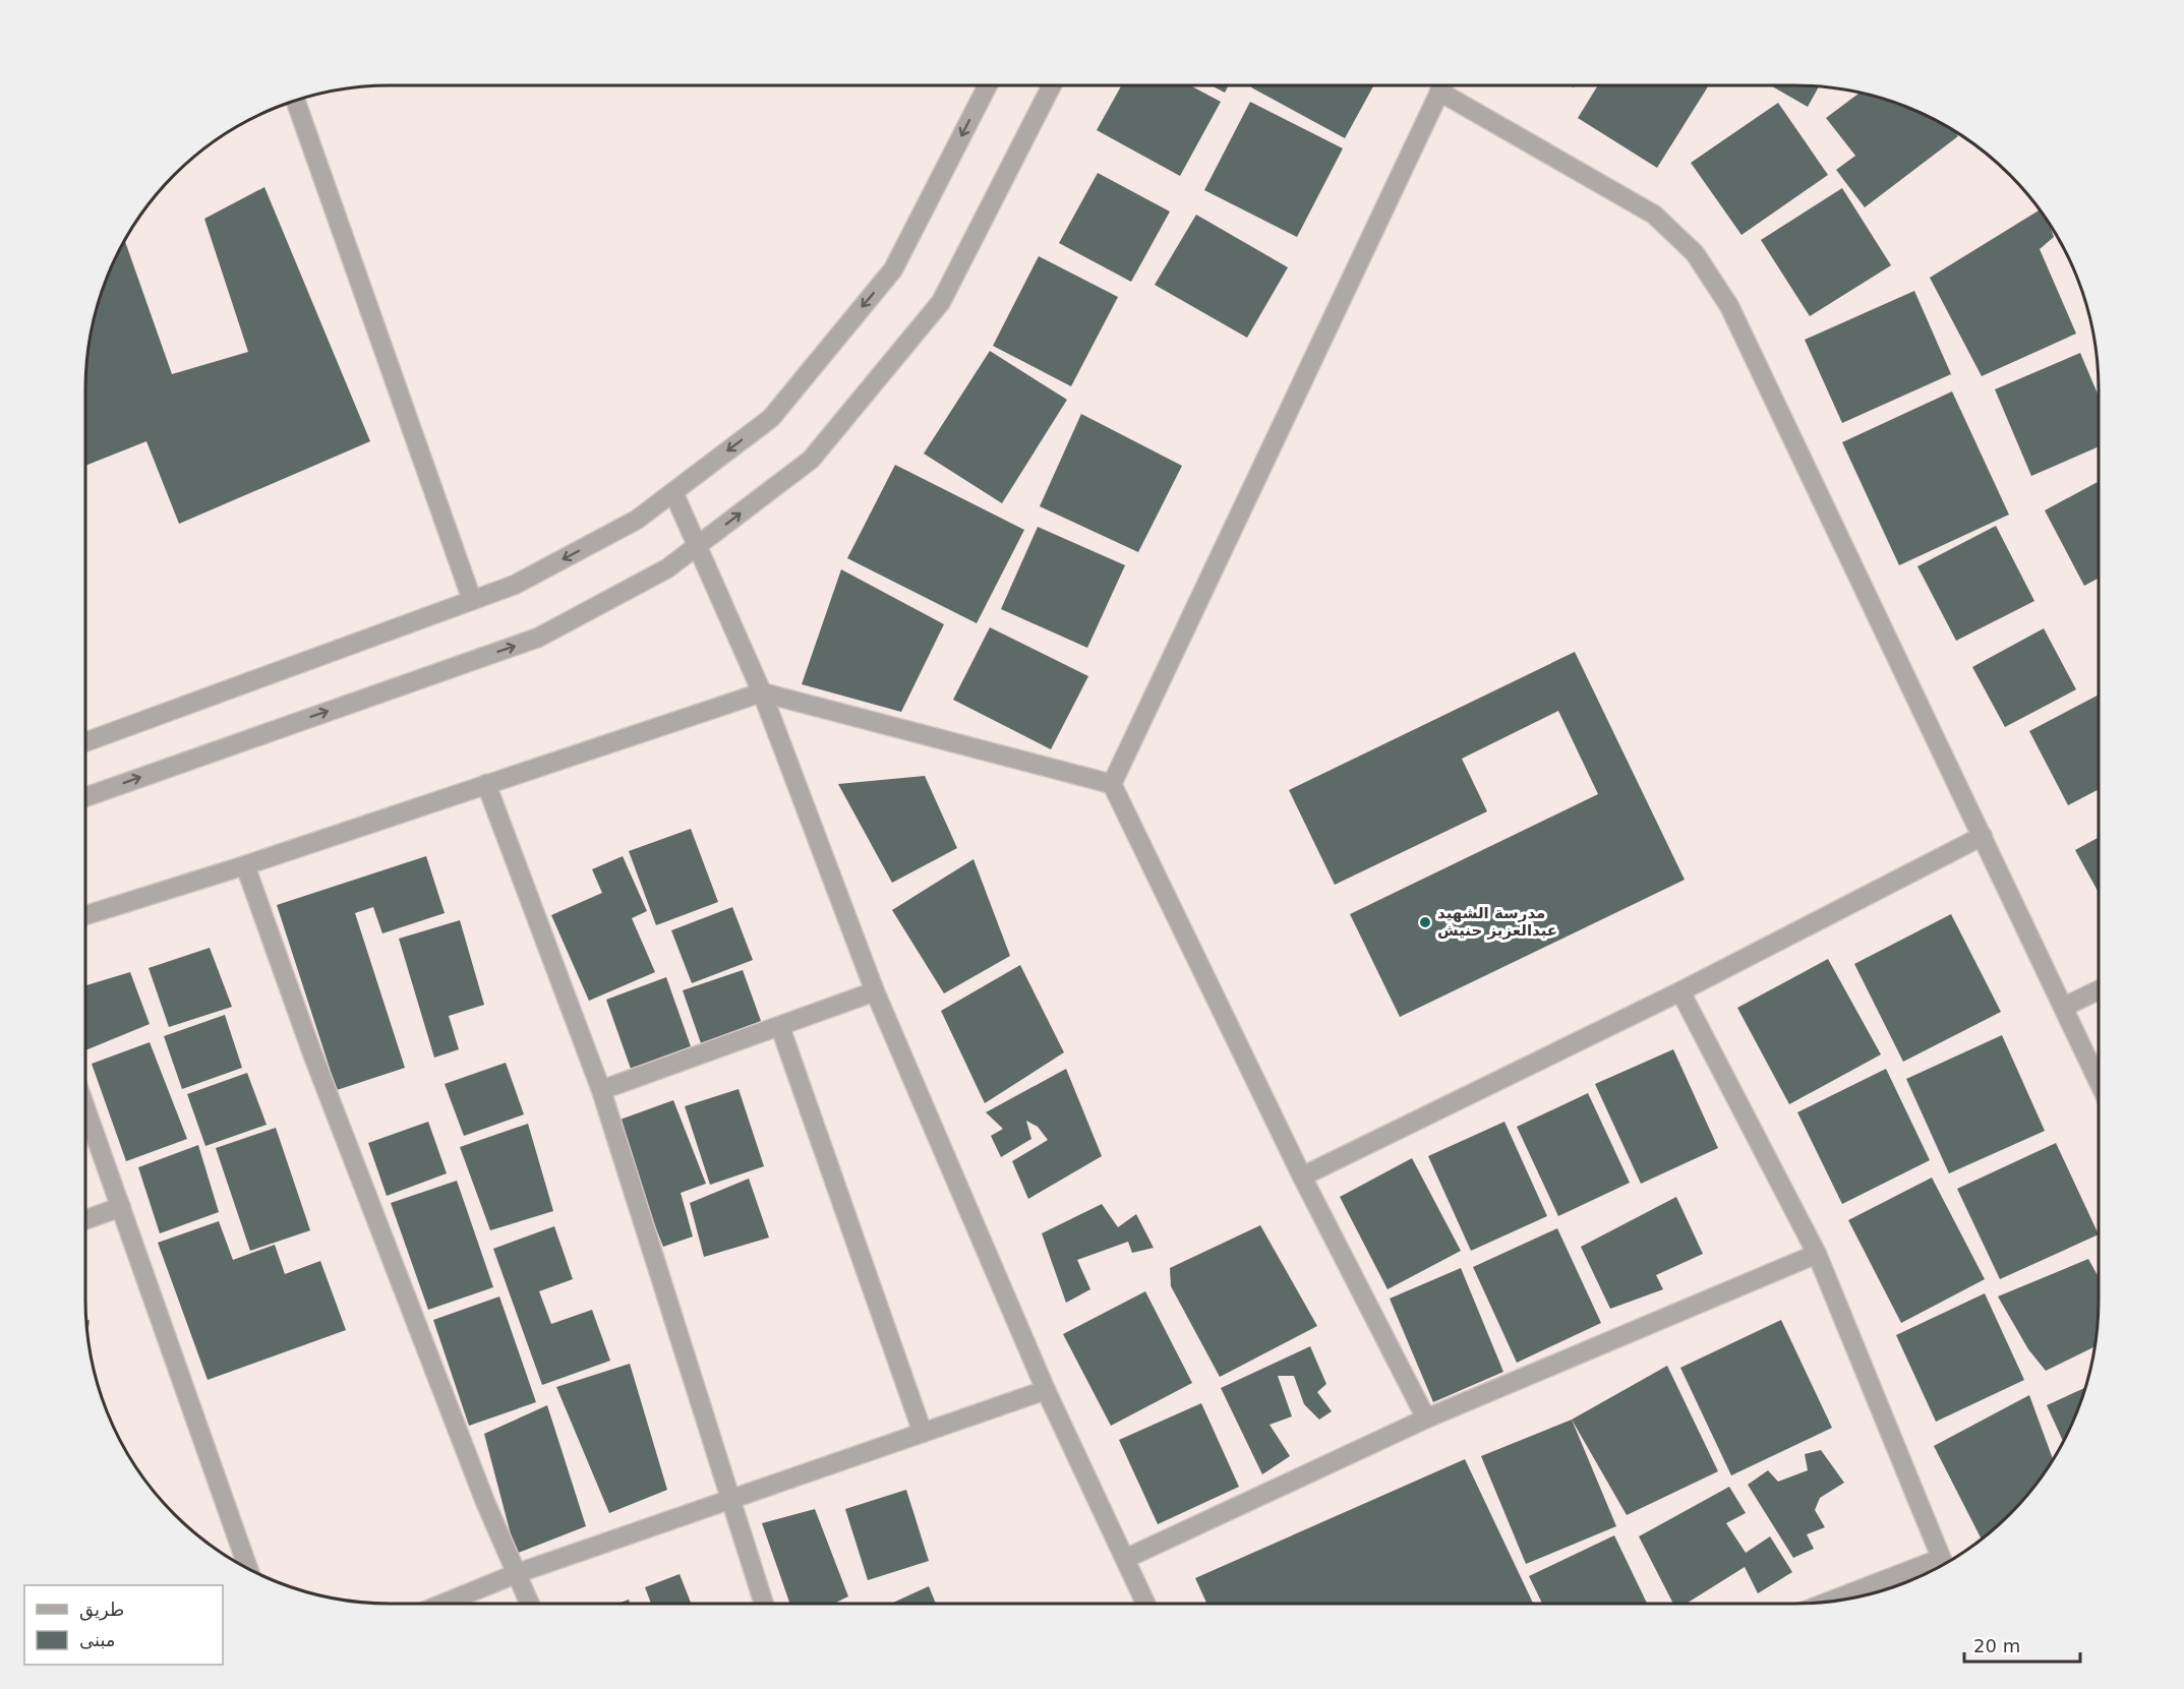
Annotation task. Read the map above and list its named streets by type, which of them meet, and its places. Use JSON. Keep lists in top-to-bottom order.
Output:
{
  "places": ["مدرسة الشهيد عبدالعزيز حنيش"],
  "legend": ["طريق", "مبنى"],
  "scale_bar": "20 m"
}
